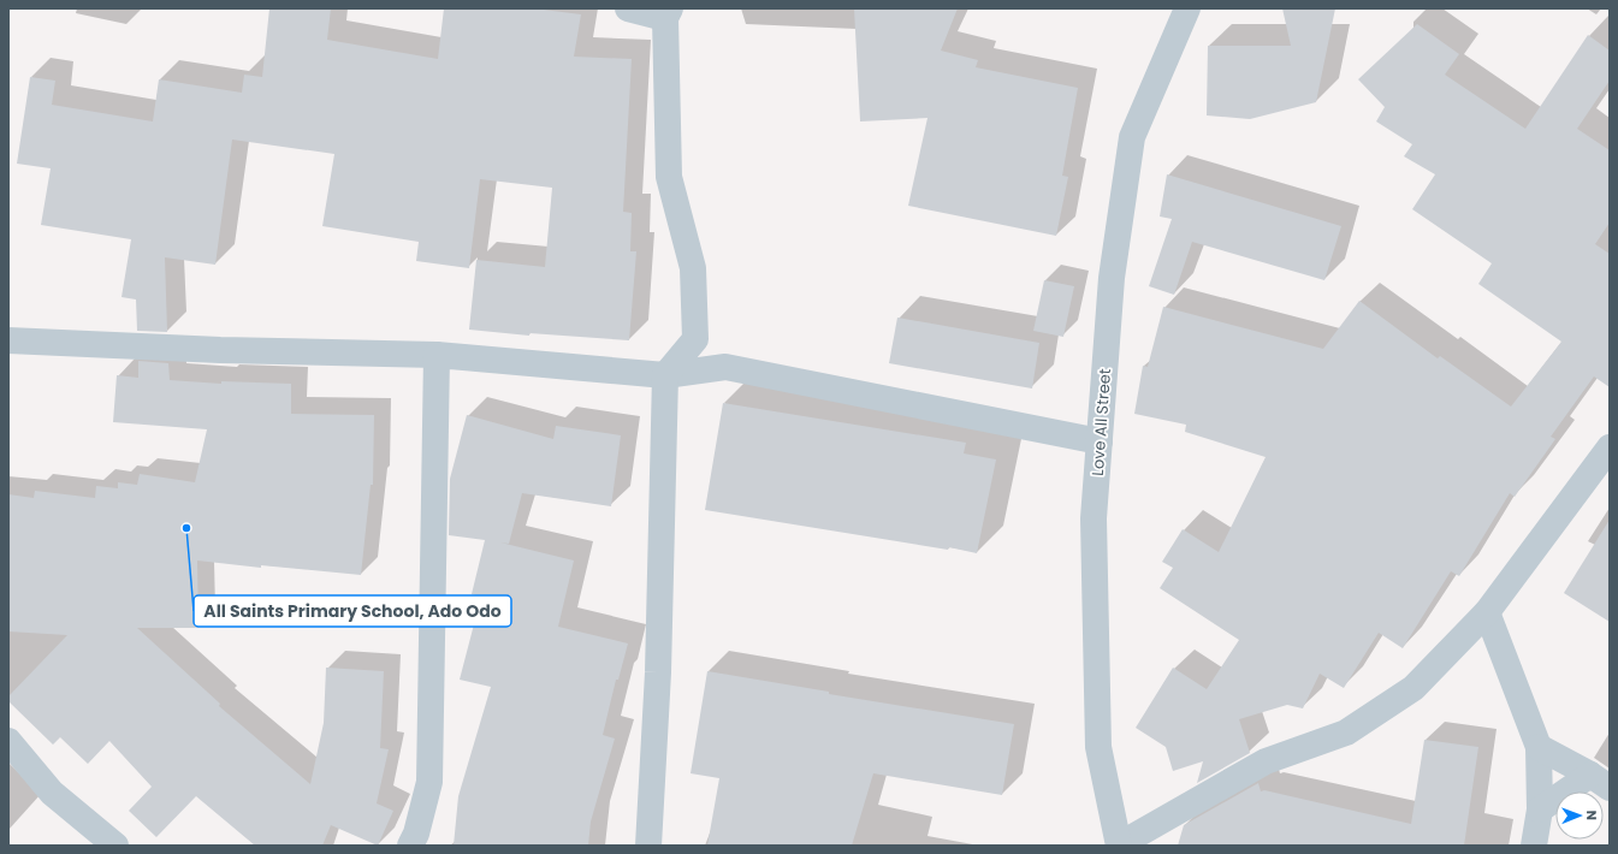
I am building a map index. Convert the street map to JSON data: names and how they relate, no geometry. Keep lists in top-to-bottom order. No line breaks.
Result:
{"streets":{"street":["Love All Street"]},"places":["All Saints Primary School, Ado Odo"],"north":"right"}
